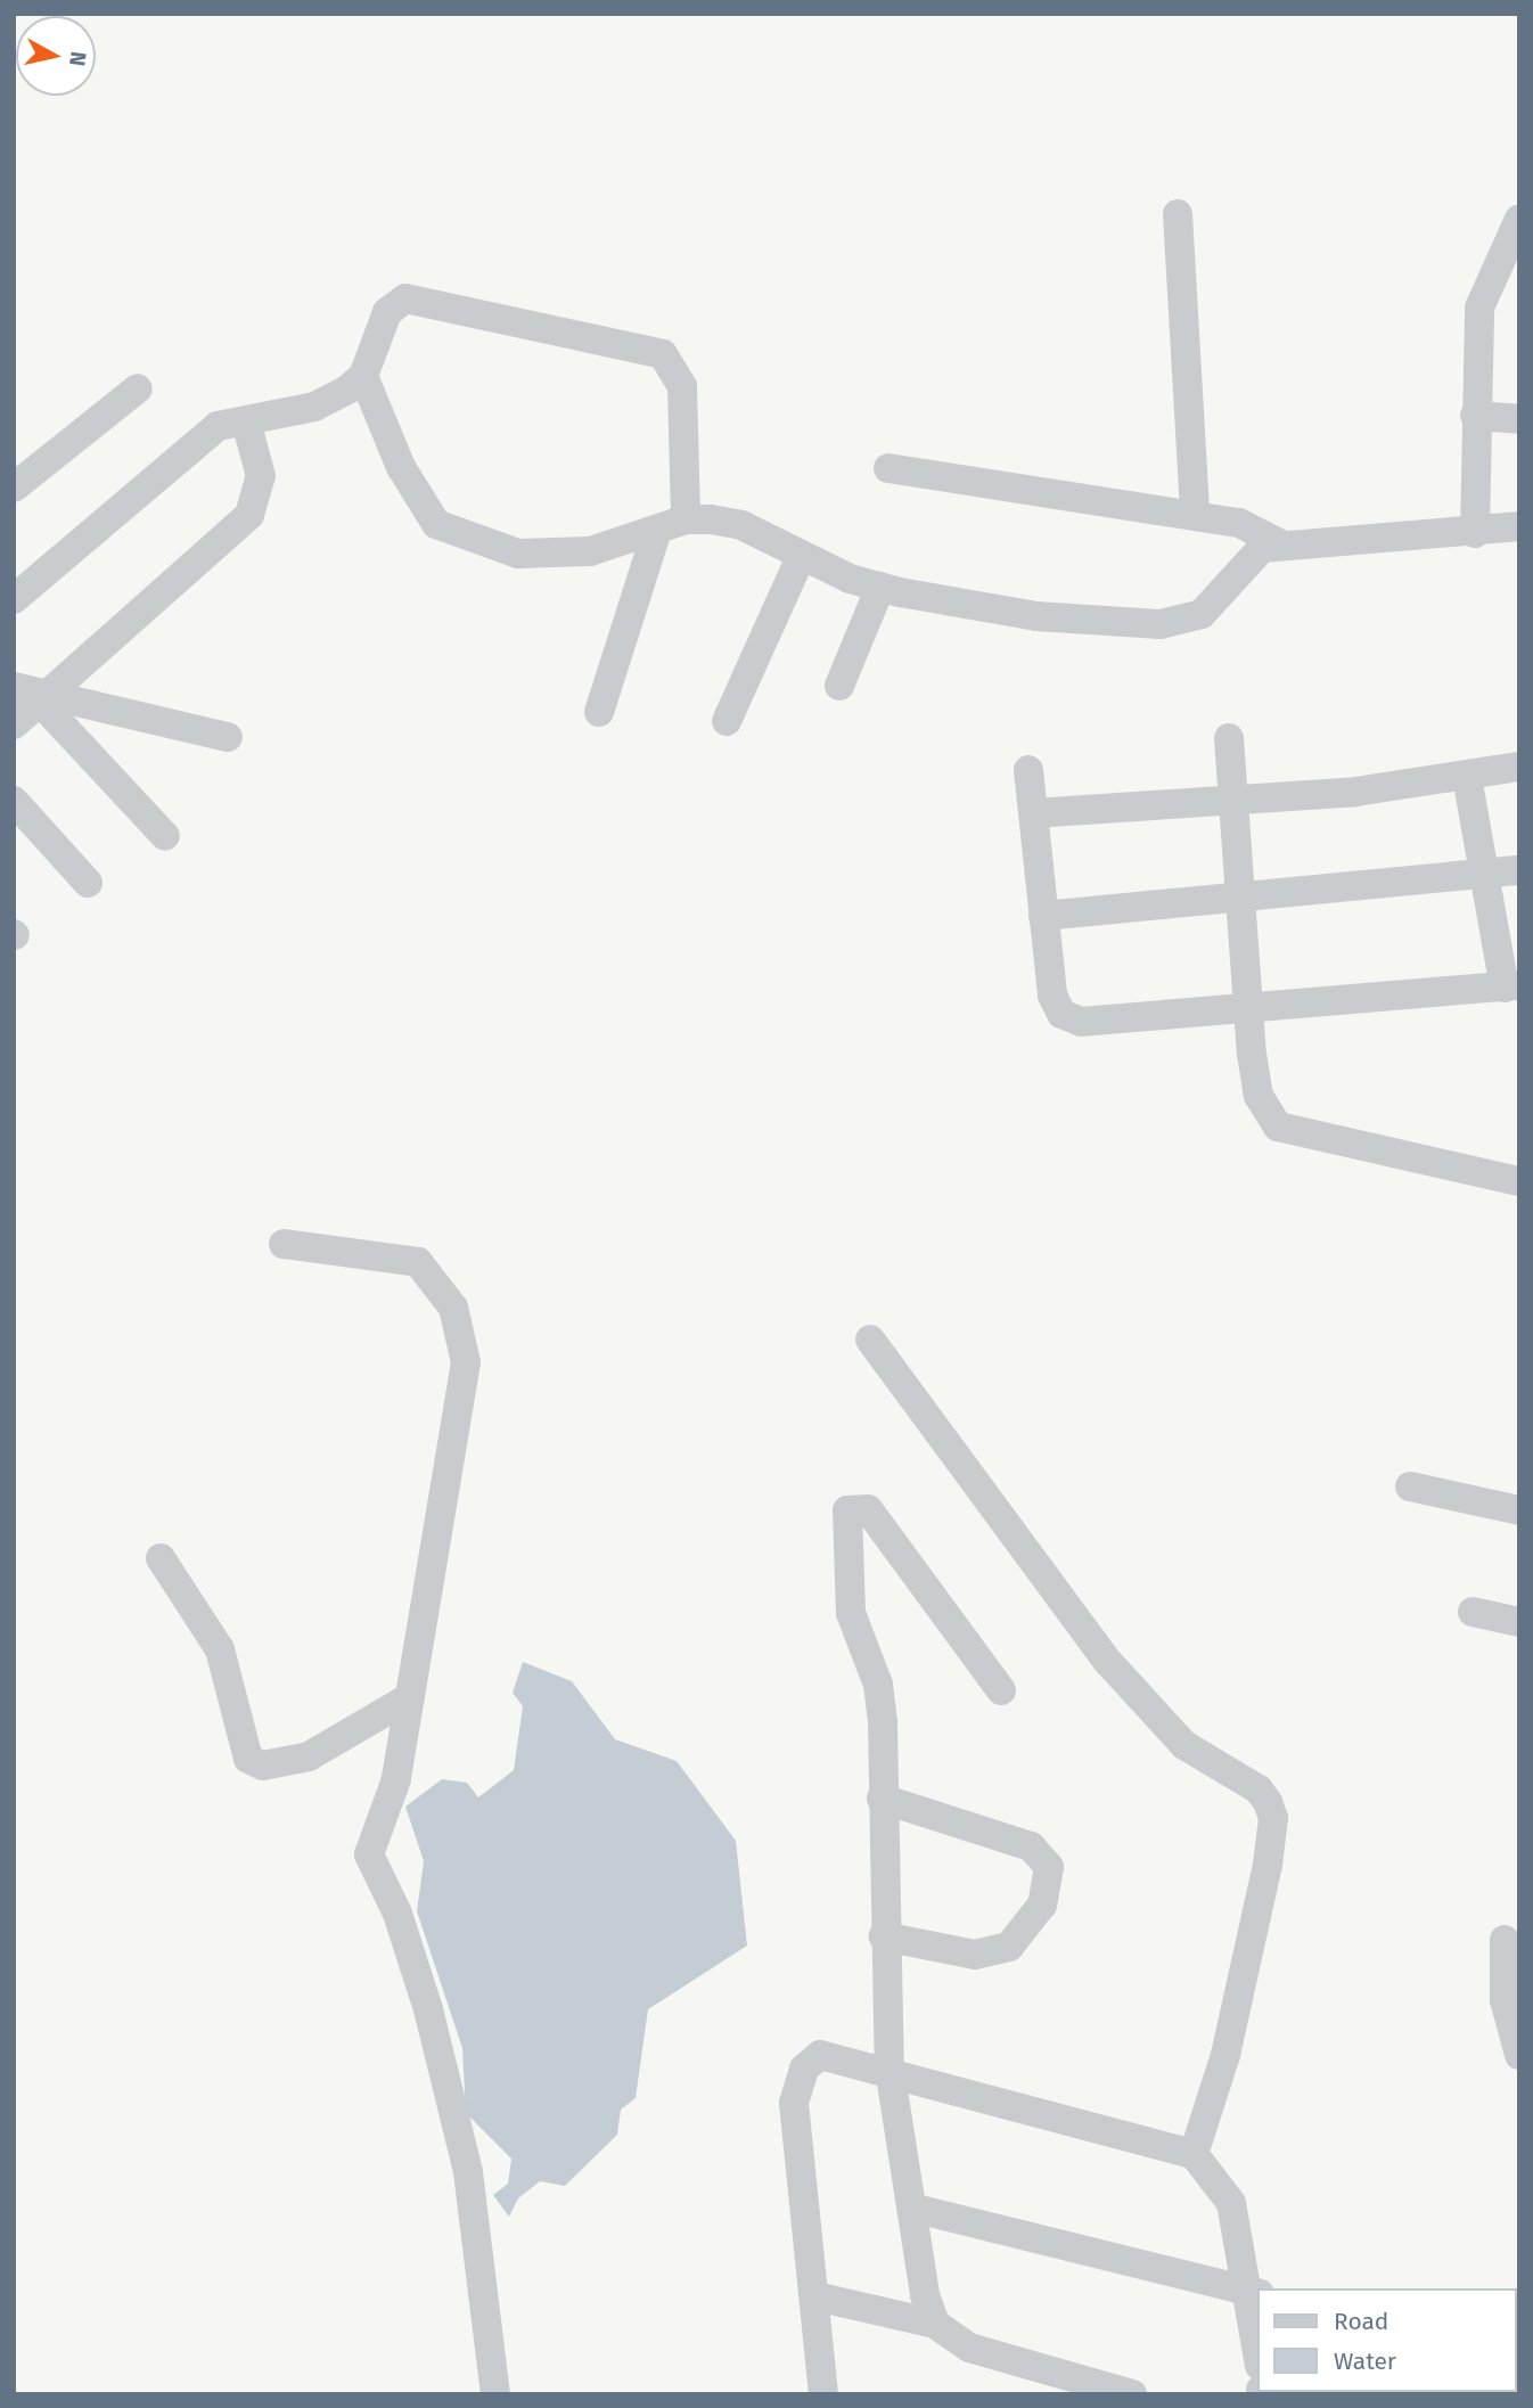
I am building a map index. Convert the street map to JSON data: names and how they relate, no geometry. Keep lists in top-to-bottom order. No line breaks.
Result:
{"legend":["Road","Water"],"north":"right"}
